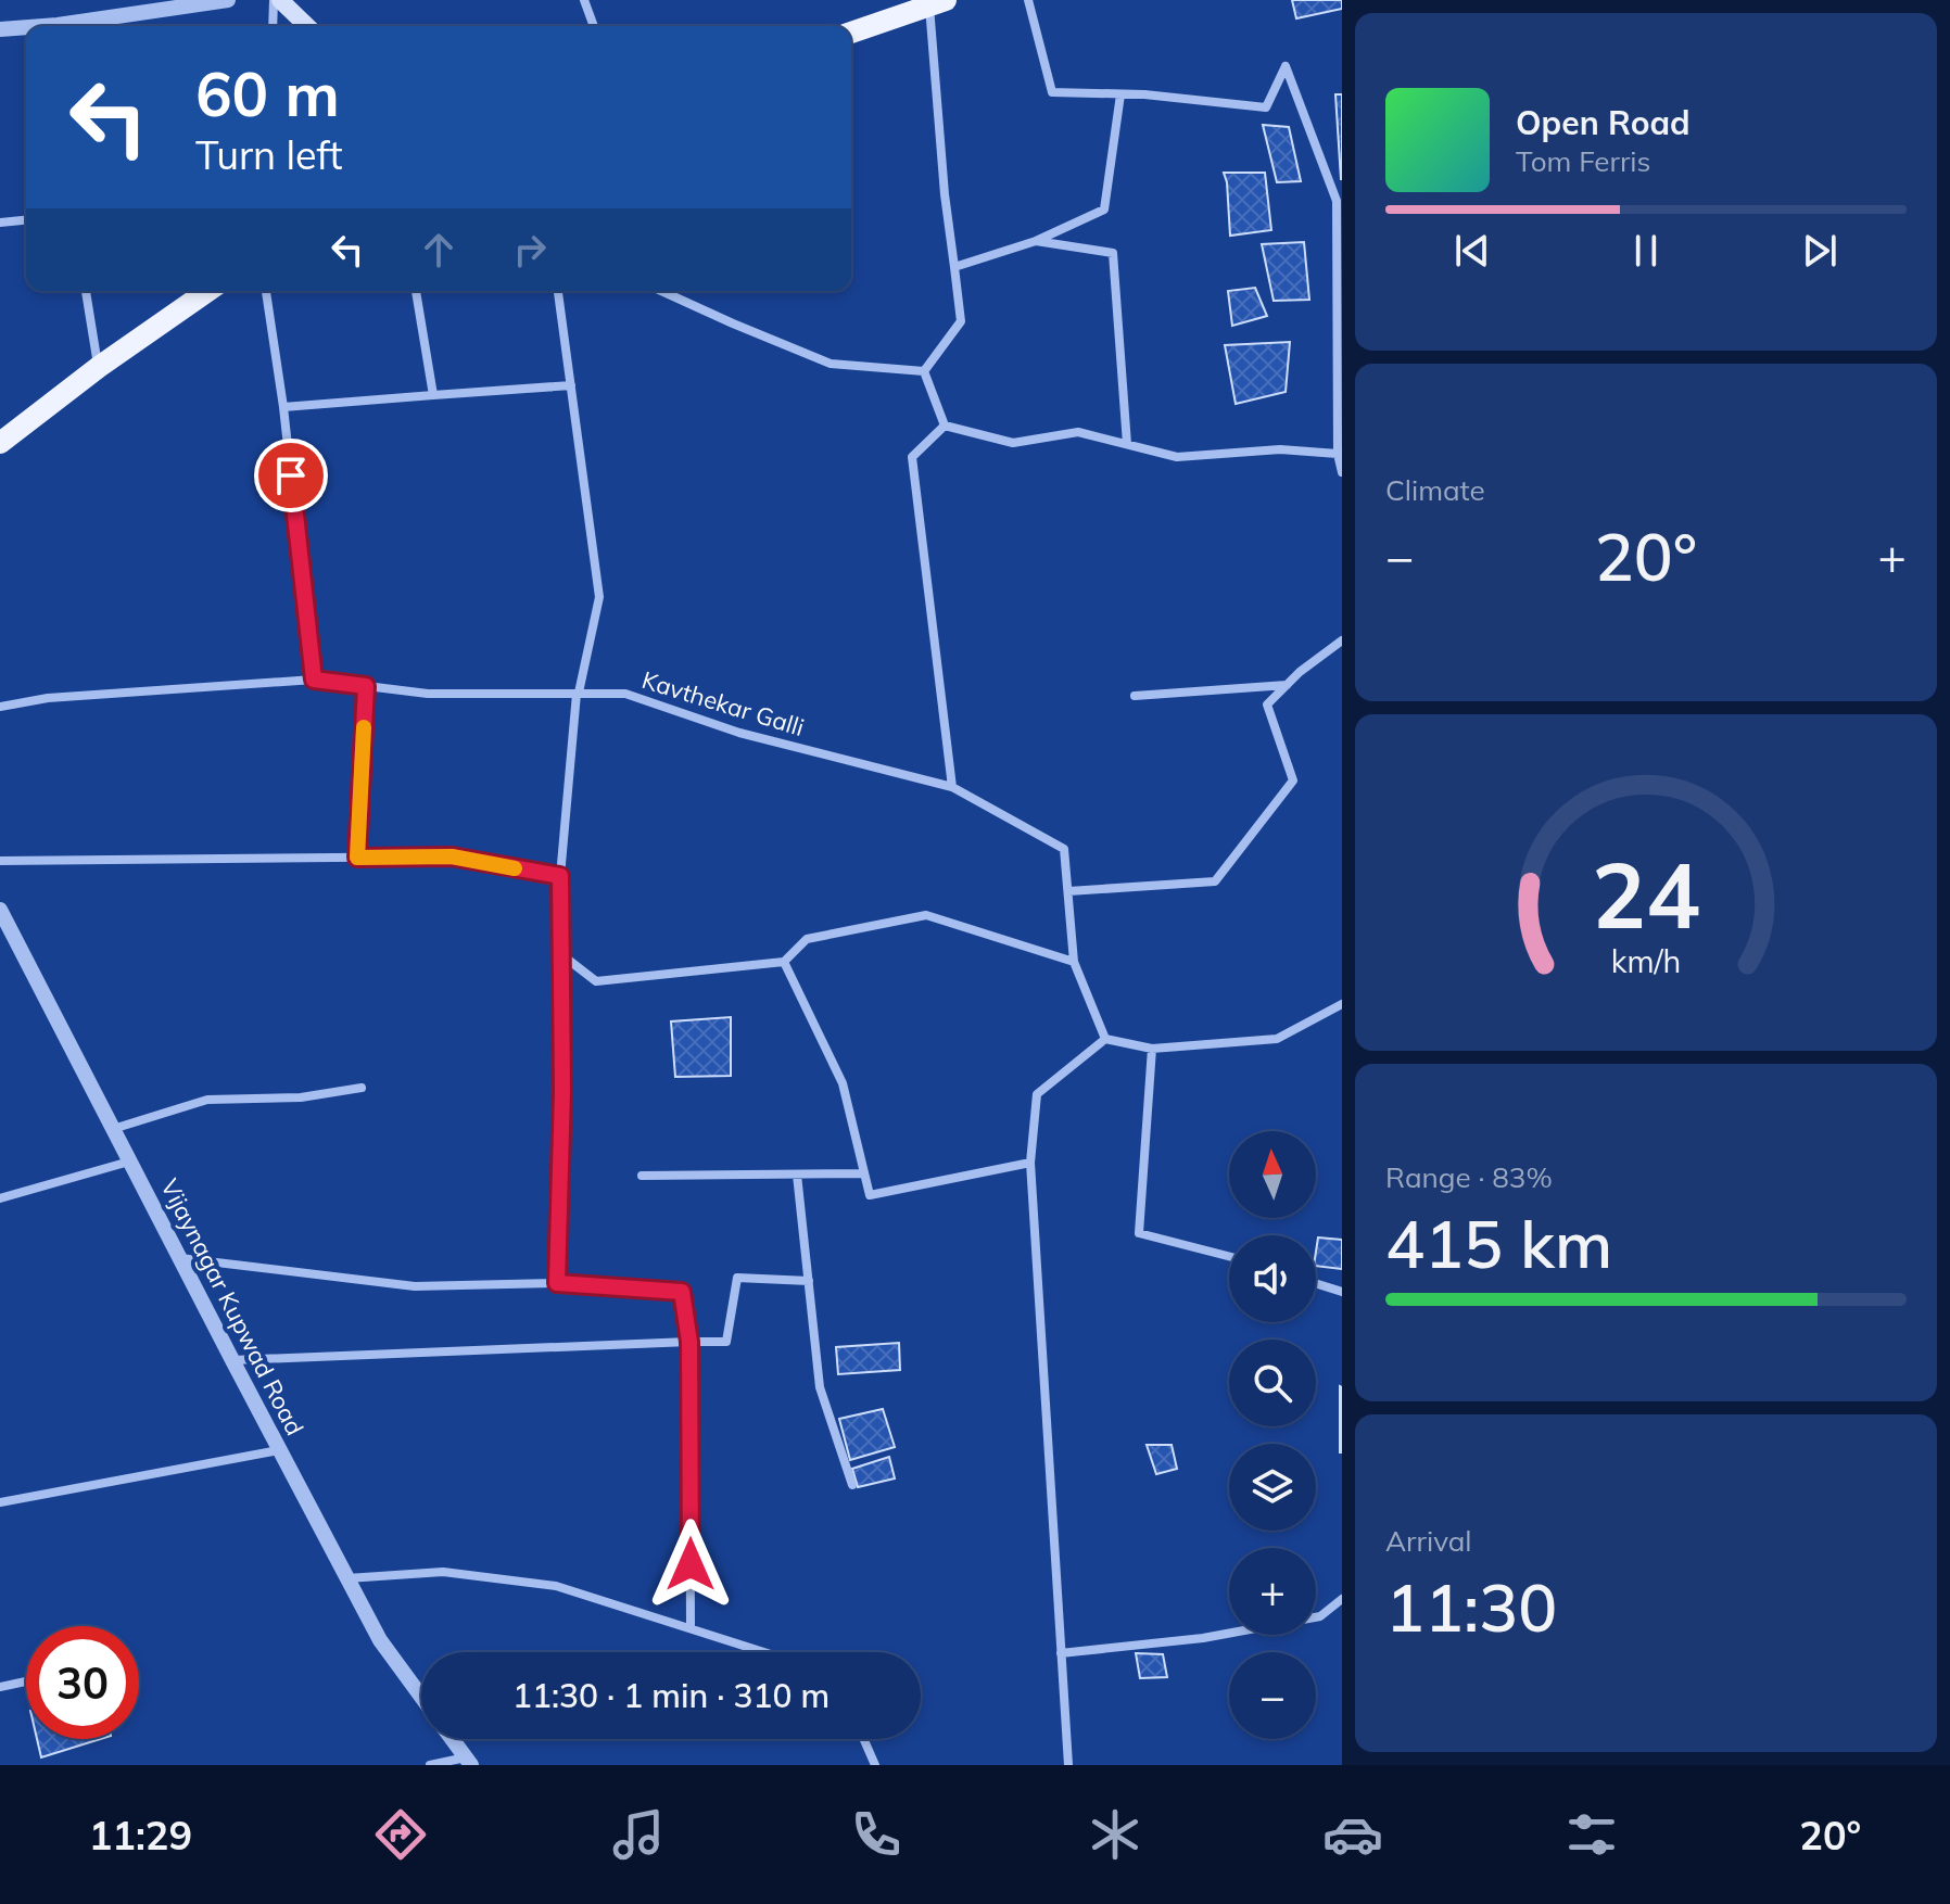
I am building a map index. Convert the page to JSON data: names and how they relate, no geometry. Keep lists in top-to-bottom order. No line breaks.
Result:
{"streets":{"street":["Kavthekar Galli","Vijaynagar Kupwad Road"]},"north":"top","page":{"turn":["60 m","Turn left"],"song":["Open Road","Tom Ferris"],"tile":["Climate",["Range · 83%","415 km"],["Arrival","11:30"]],"heat":["−","20°","+"],"map_buttons":["+","−"],"limit":"30","trip":"11:30 · 1 min · 310 m","tabs":["11:29","20°"],"gauge":["24","km/h"]}}
